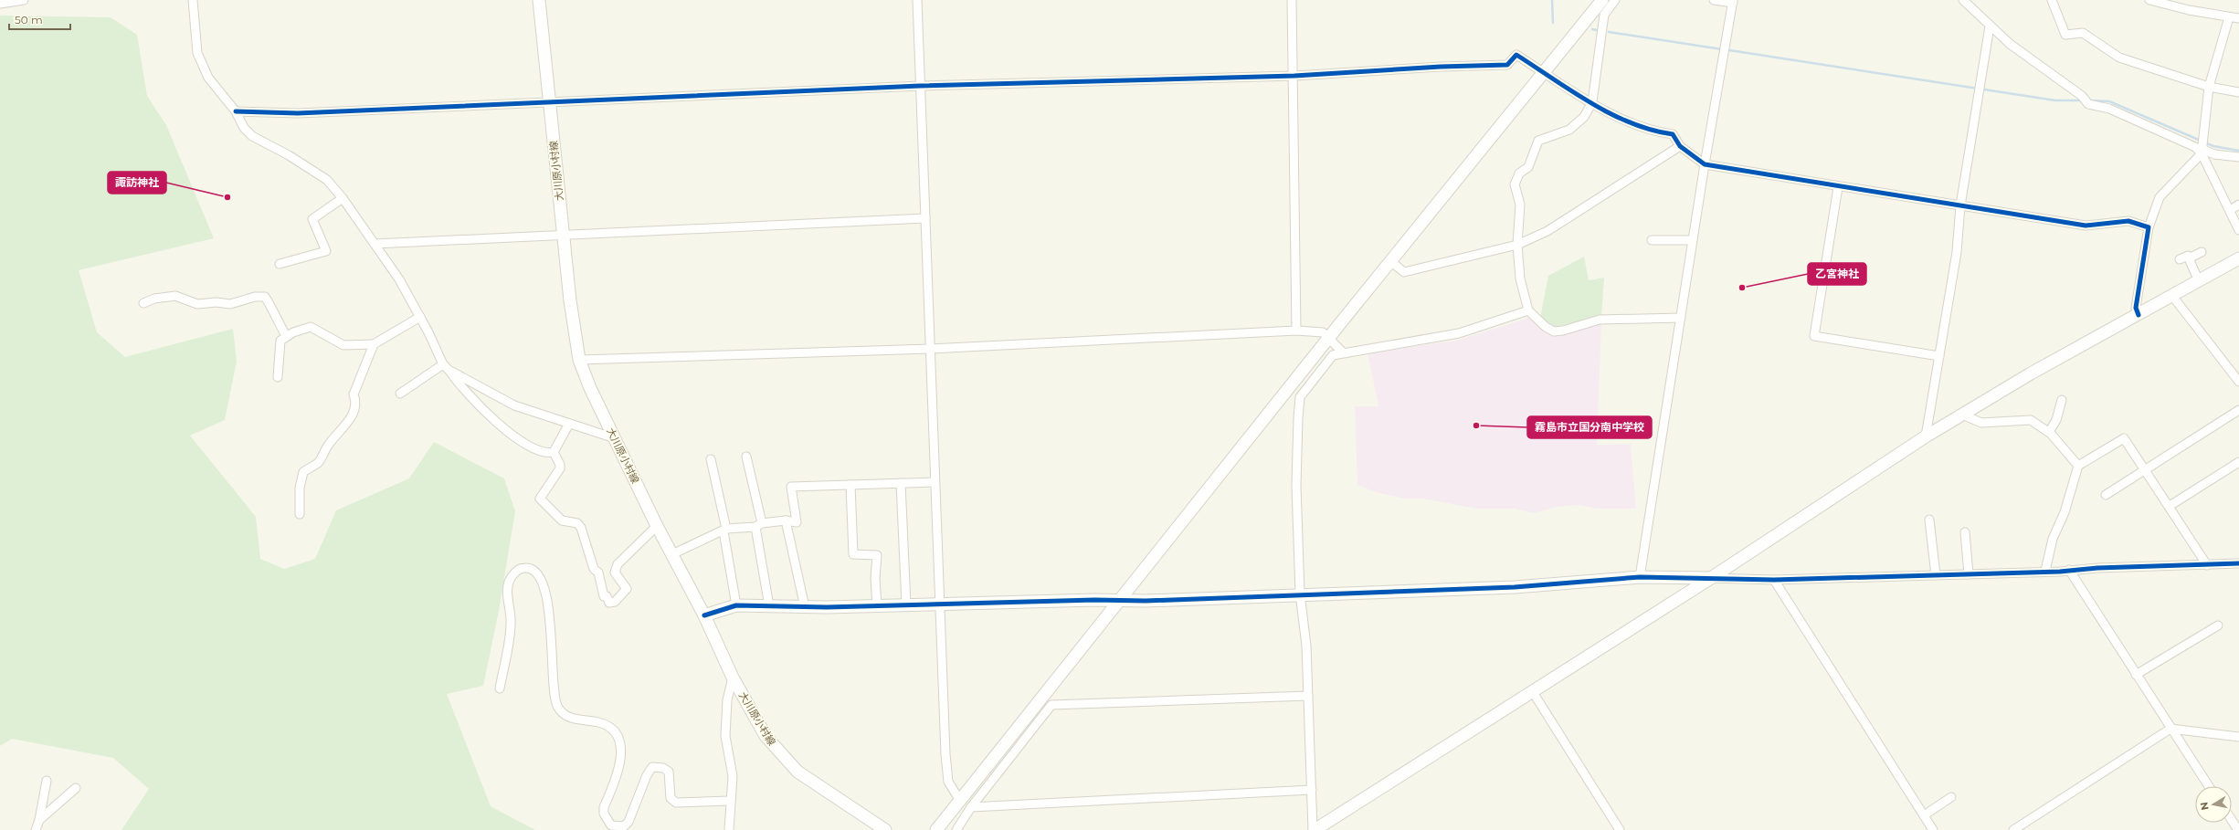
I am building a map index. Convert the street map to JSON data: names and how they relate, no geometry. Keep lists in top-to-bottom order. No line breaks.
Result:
{"streets":{"street":["大川原小村線"]},"places":["諏訪神社","乙宮神社","霧島市立国分南中学校"],"scale_bar":"50 m","north":"left"}
